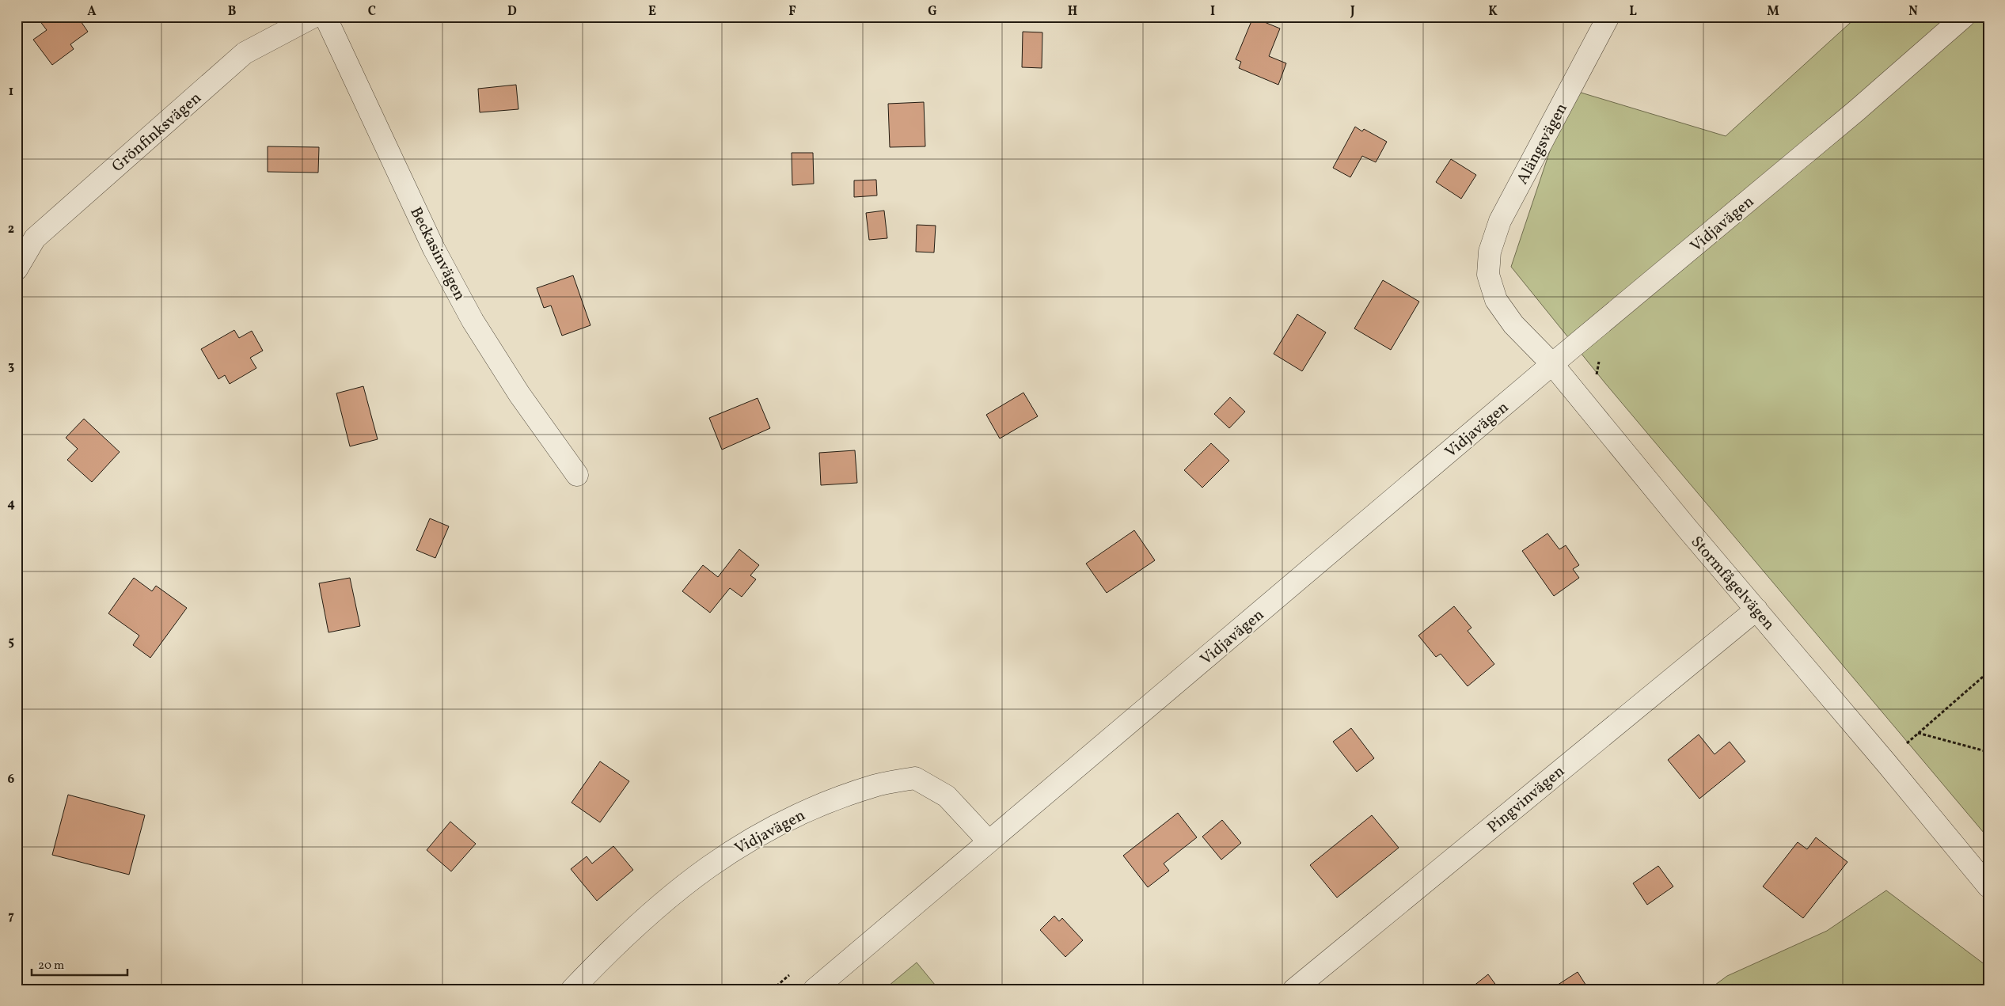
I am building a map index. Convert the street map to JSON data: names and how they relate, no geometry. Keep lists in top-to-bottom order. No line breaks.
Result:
{"streets":{"street":["Grönfinksvägen","Alängsvägen","Vidjavägen","Beckasinvägen","Stormfågelvägen","Pingvinvägen"]},"crossings":[["Alängsvägen","Stormfågelvägen"],["Vidjavägen","Stormfågelvägen"],["Stormfågelvägen","Pingvinvägen"]],"scale_bar":"20 m","grid":{"columns":["A","B","C","D","E","F","G","H","I","J","K","L","M","N"],"rows":["1","2","3","4","5","6","7"]}}
